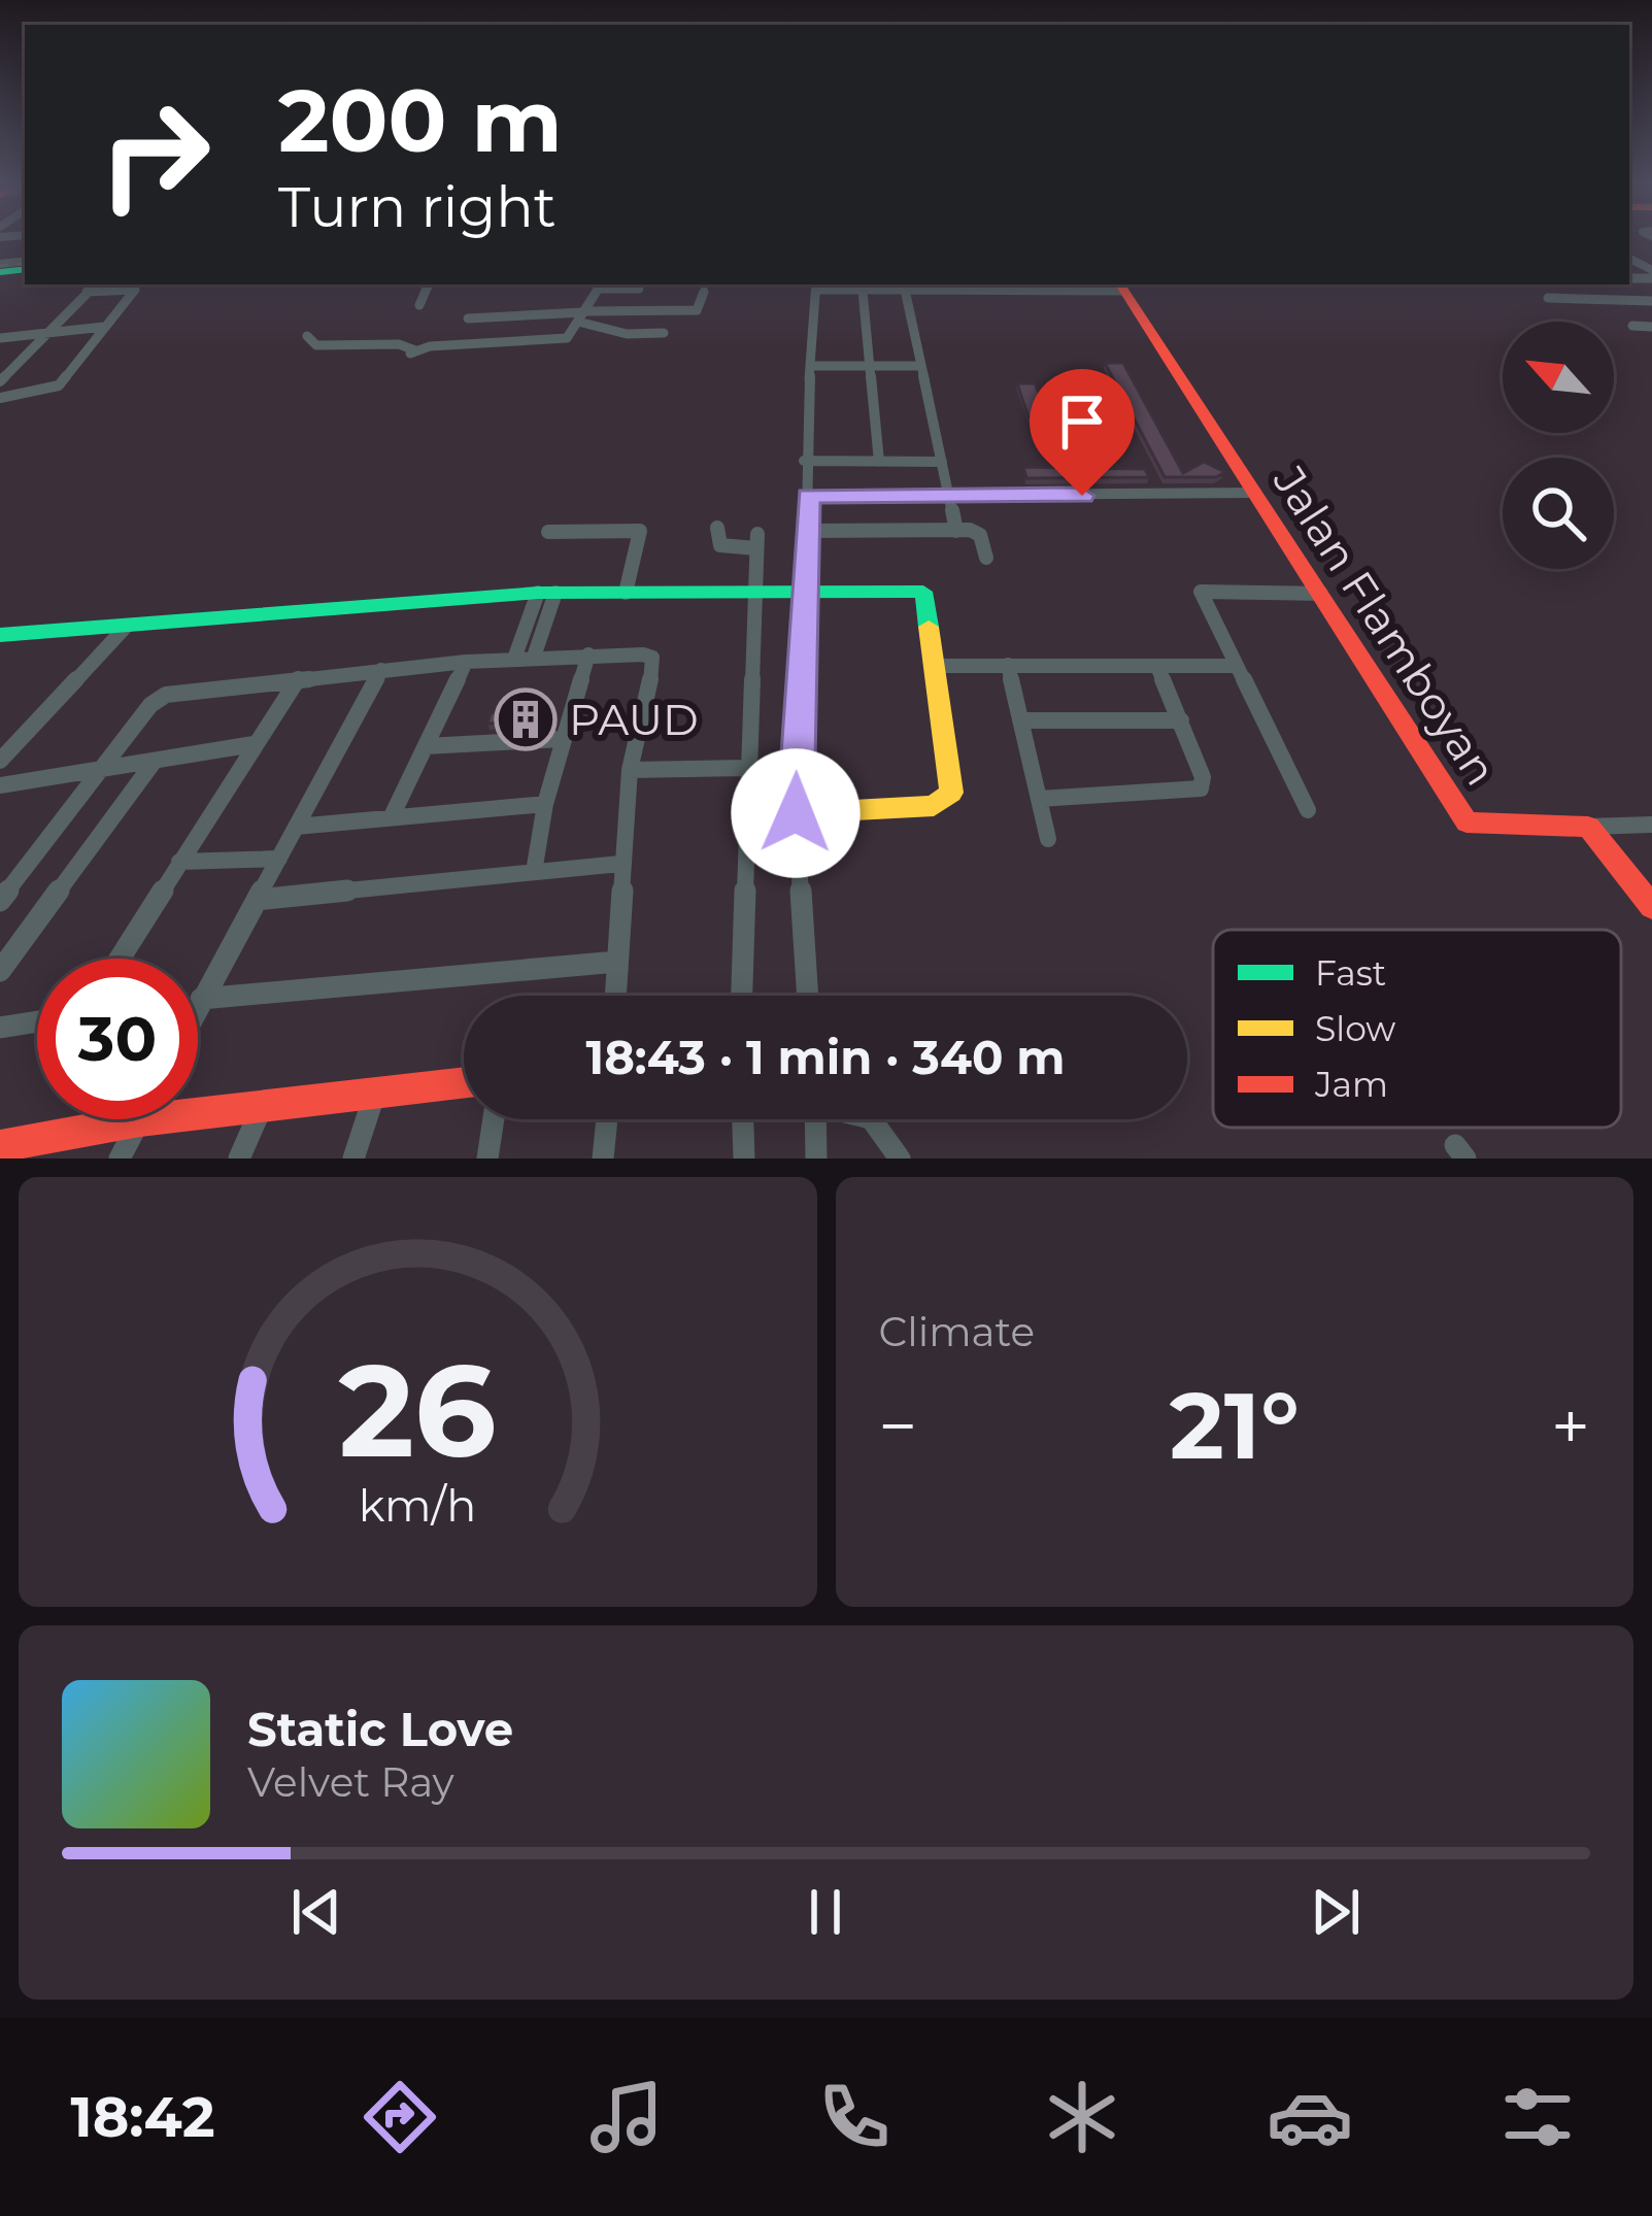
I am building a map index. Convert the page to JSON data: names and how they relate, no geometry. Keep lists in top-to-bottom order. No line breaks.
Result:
{"streets":{"main road":["Jalan Flamboyan"]},"places":{"building":["PAUD"]},"legend":["Fast","Slow","Jam"],"north":"top left","page":{"turn":["200 m","Turn right"],"limit":"30","trip":"18:43 · 1 min · 340 m","tile":"Climate","heat":["−","21°","+"],"song":["Static Love","Velvet Ray"],"tabs":"18:42","gauge":["26","km/h"]}}
